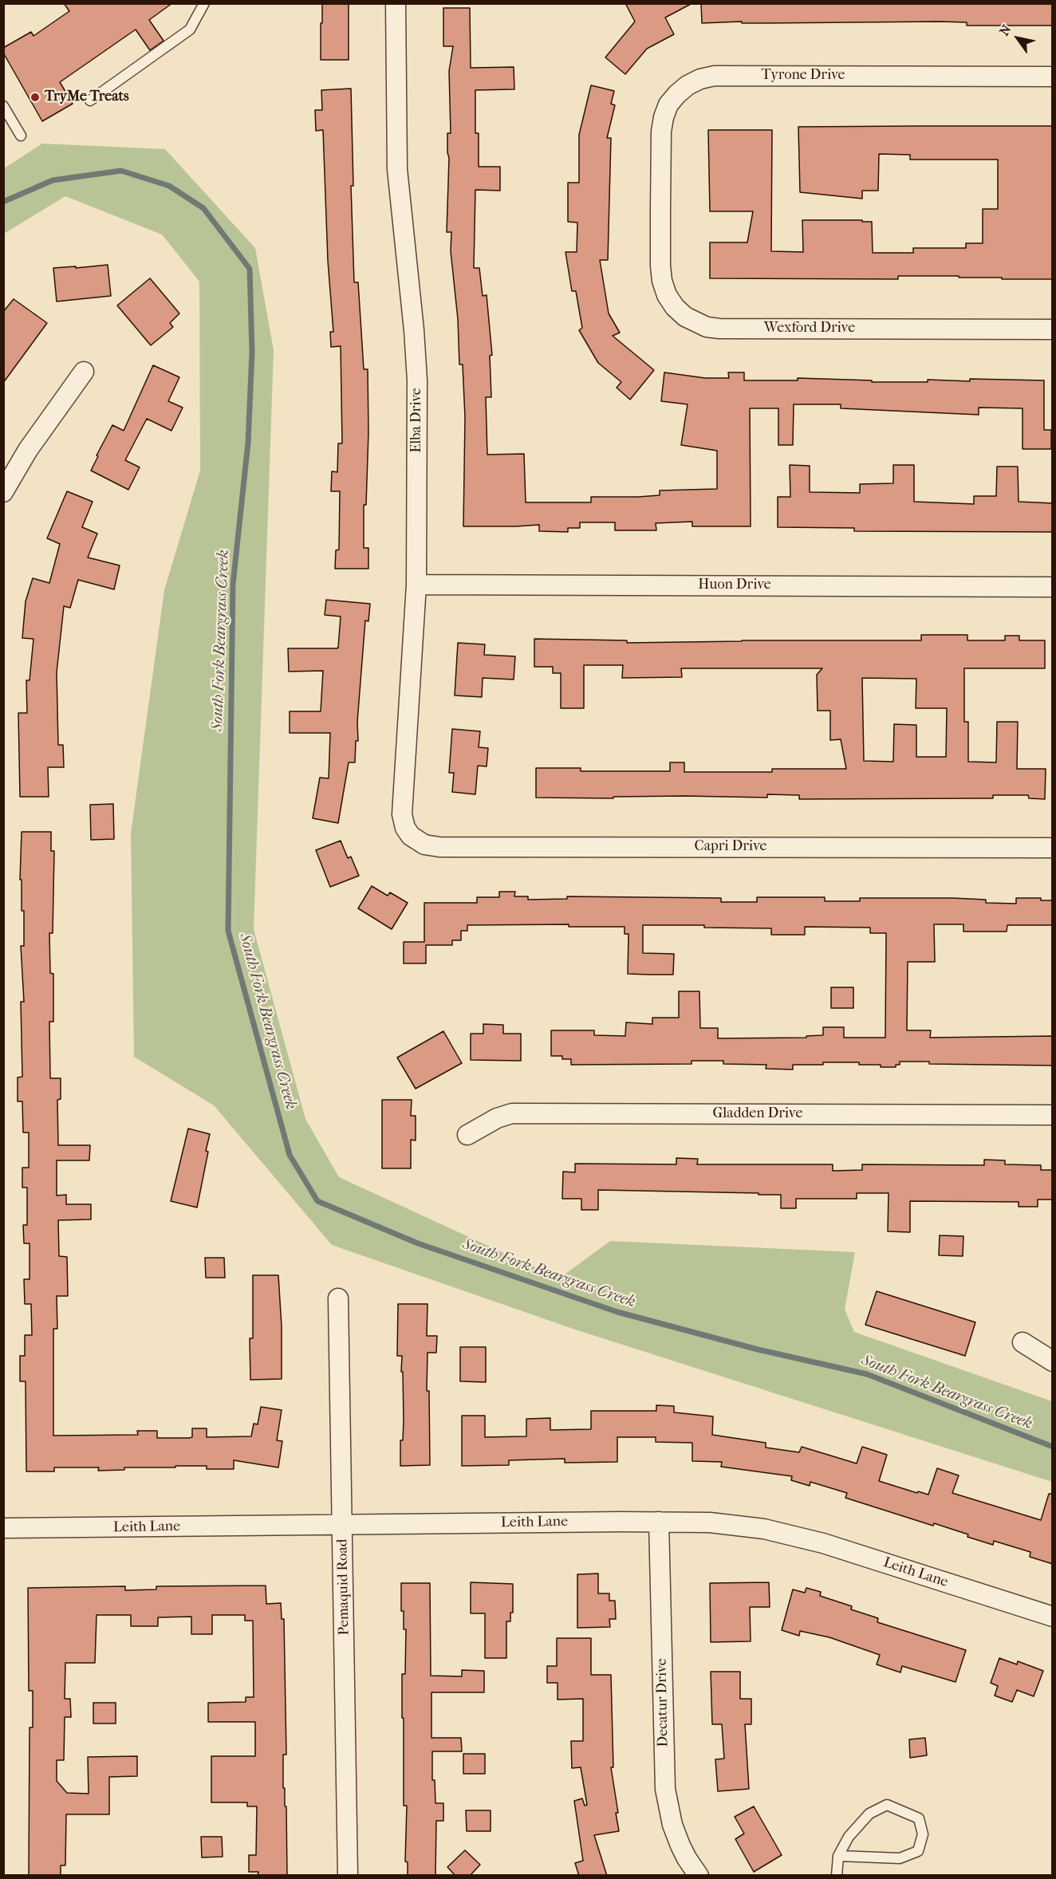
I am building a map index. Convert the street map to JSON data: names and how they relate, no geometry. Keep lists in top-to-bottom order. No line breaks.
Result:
{"streets":{"street":["Tyrone Drive","Wexford Drive","Elba Drive","Huon Drive","Capri Drive","Gladden Drive","Leith Lane","Pemaquid Road","Decatur Drive"]},"crossings":[["Tyrone Drive","Wexford Drive"],["Elba Drive","Huon Drive"],["Elba Drive","Capri Drive"],["Leith Lane","Pemaquid Road"],["Leith Lane","Decatur Drive"]],"water":["South Fork Beargrass Creek"],"places":["TryMe Treats"],"north":"top left"}
